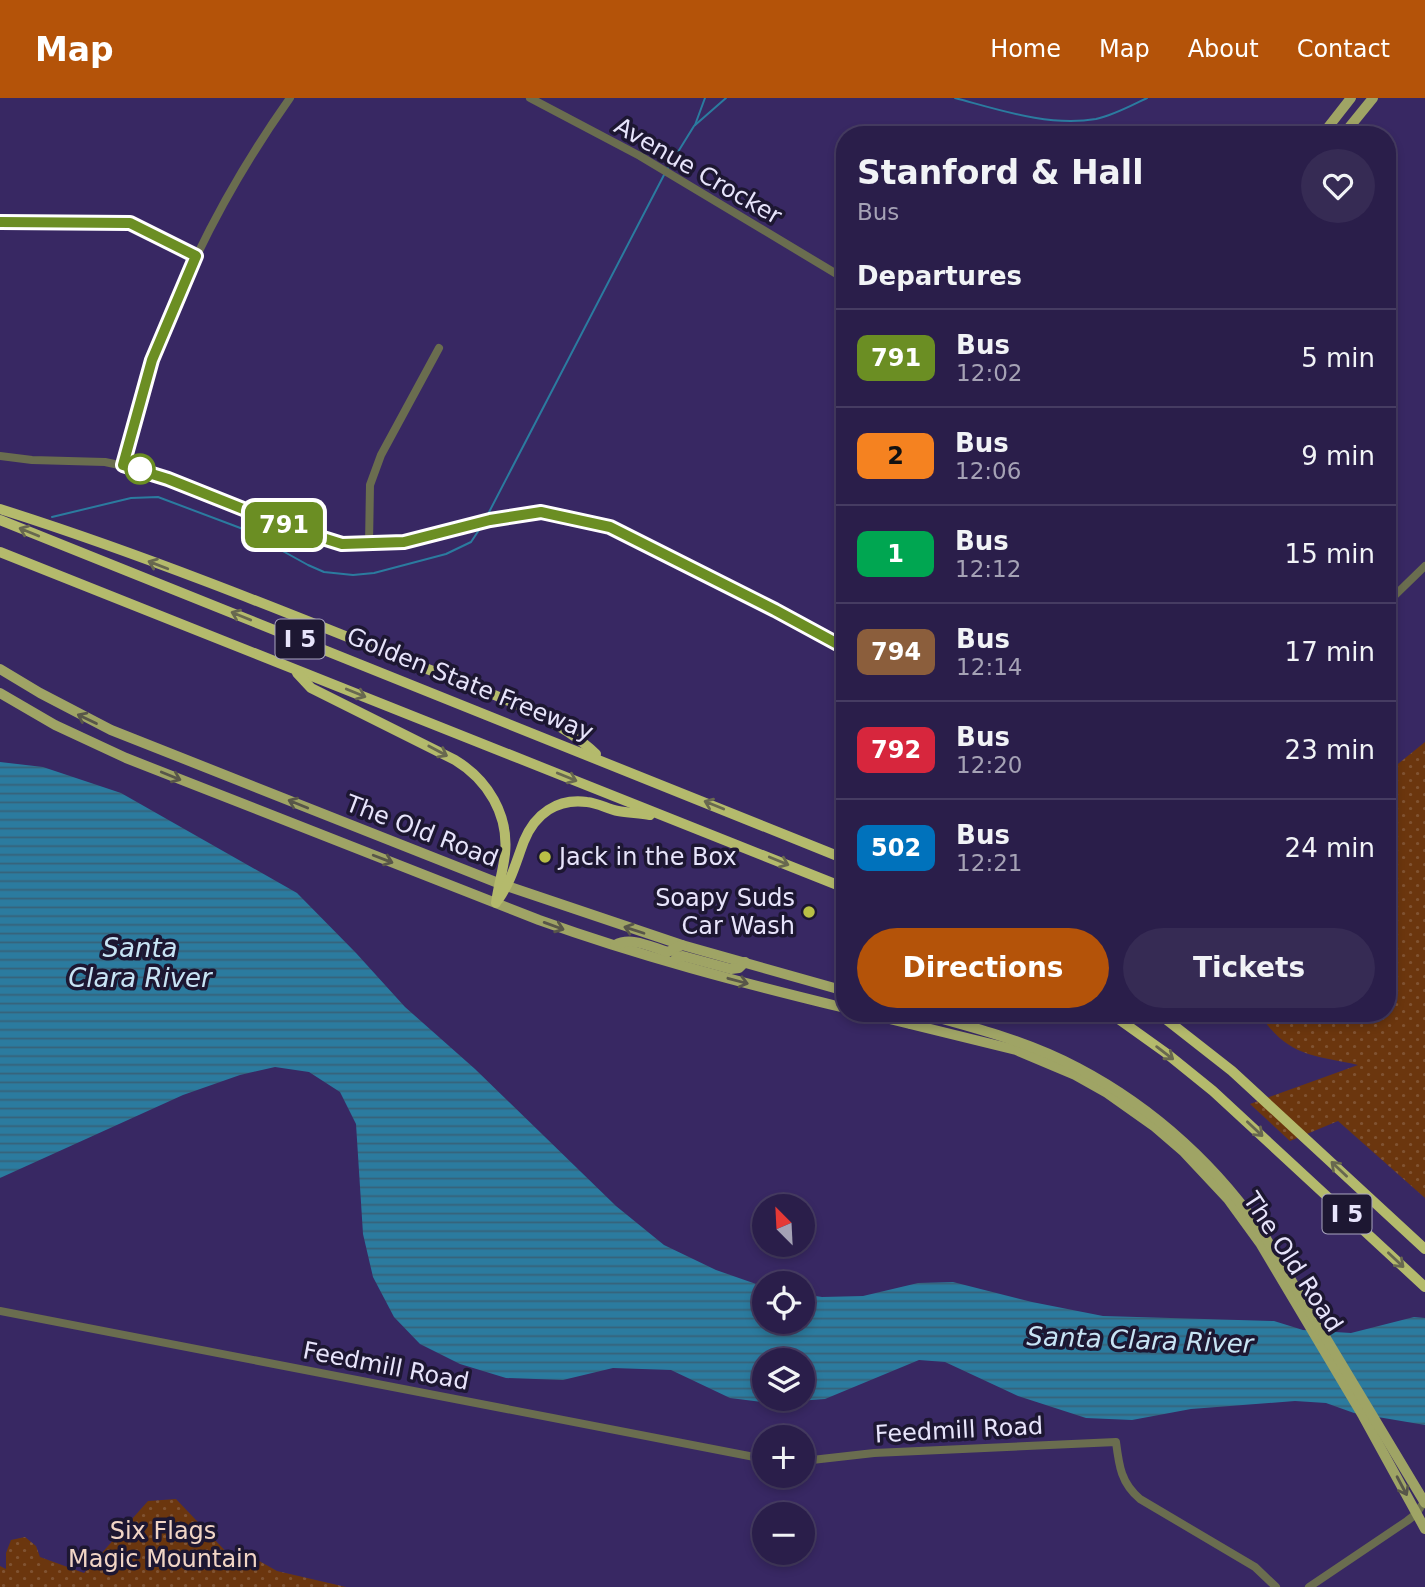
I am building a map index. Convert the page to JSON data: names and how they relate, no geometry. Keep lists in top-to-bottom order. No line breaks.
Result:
{"streets":{"highway":["I 5","Golden State Freeway"],"main road":["The Old Road"],"street":["Avenue Crocker","Feedmill Road"]},"water":["Santa Clara River"],"parks":["Six Flags Magic Mountain"],"places":["Jack in the Box","Soapy Suds Car Wash"],"lines":["bus line 791"],"north":"top left","page":{"header":"Map","nav":["Home","Map","About","Contact"],"on_map":"791","heading":[["Stanford & Hall","Bus"],"Departures"],"list":[{"mark":"791","name":"Bus","note":"12:02","value":"5 min"},{"mark":"2","name":"Bus","note":"12:06","value":"9 min"},{"mark":"1","name":"Bus","note":"12:12","value":"15 min"},{"mark":"794","name":"Bus","note":"12:14","value":"17 min"},{"mark":"792","name":"Bus","note":"12:20","value":"23 min"},{"mark":"502","name":"Bus","note":"12:21","value":"24 min"}],"buttons":["Directions","Tickets"],"map_buttons":["+","−"]}}
